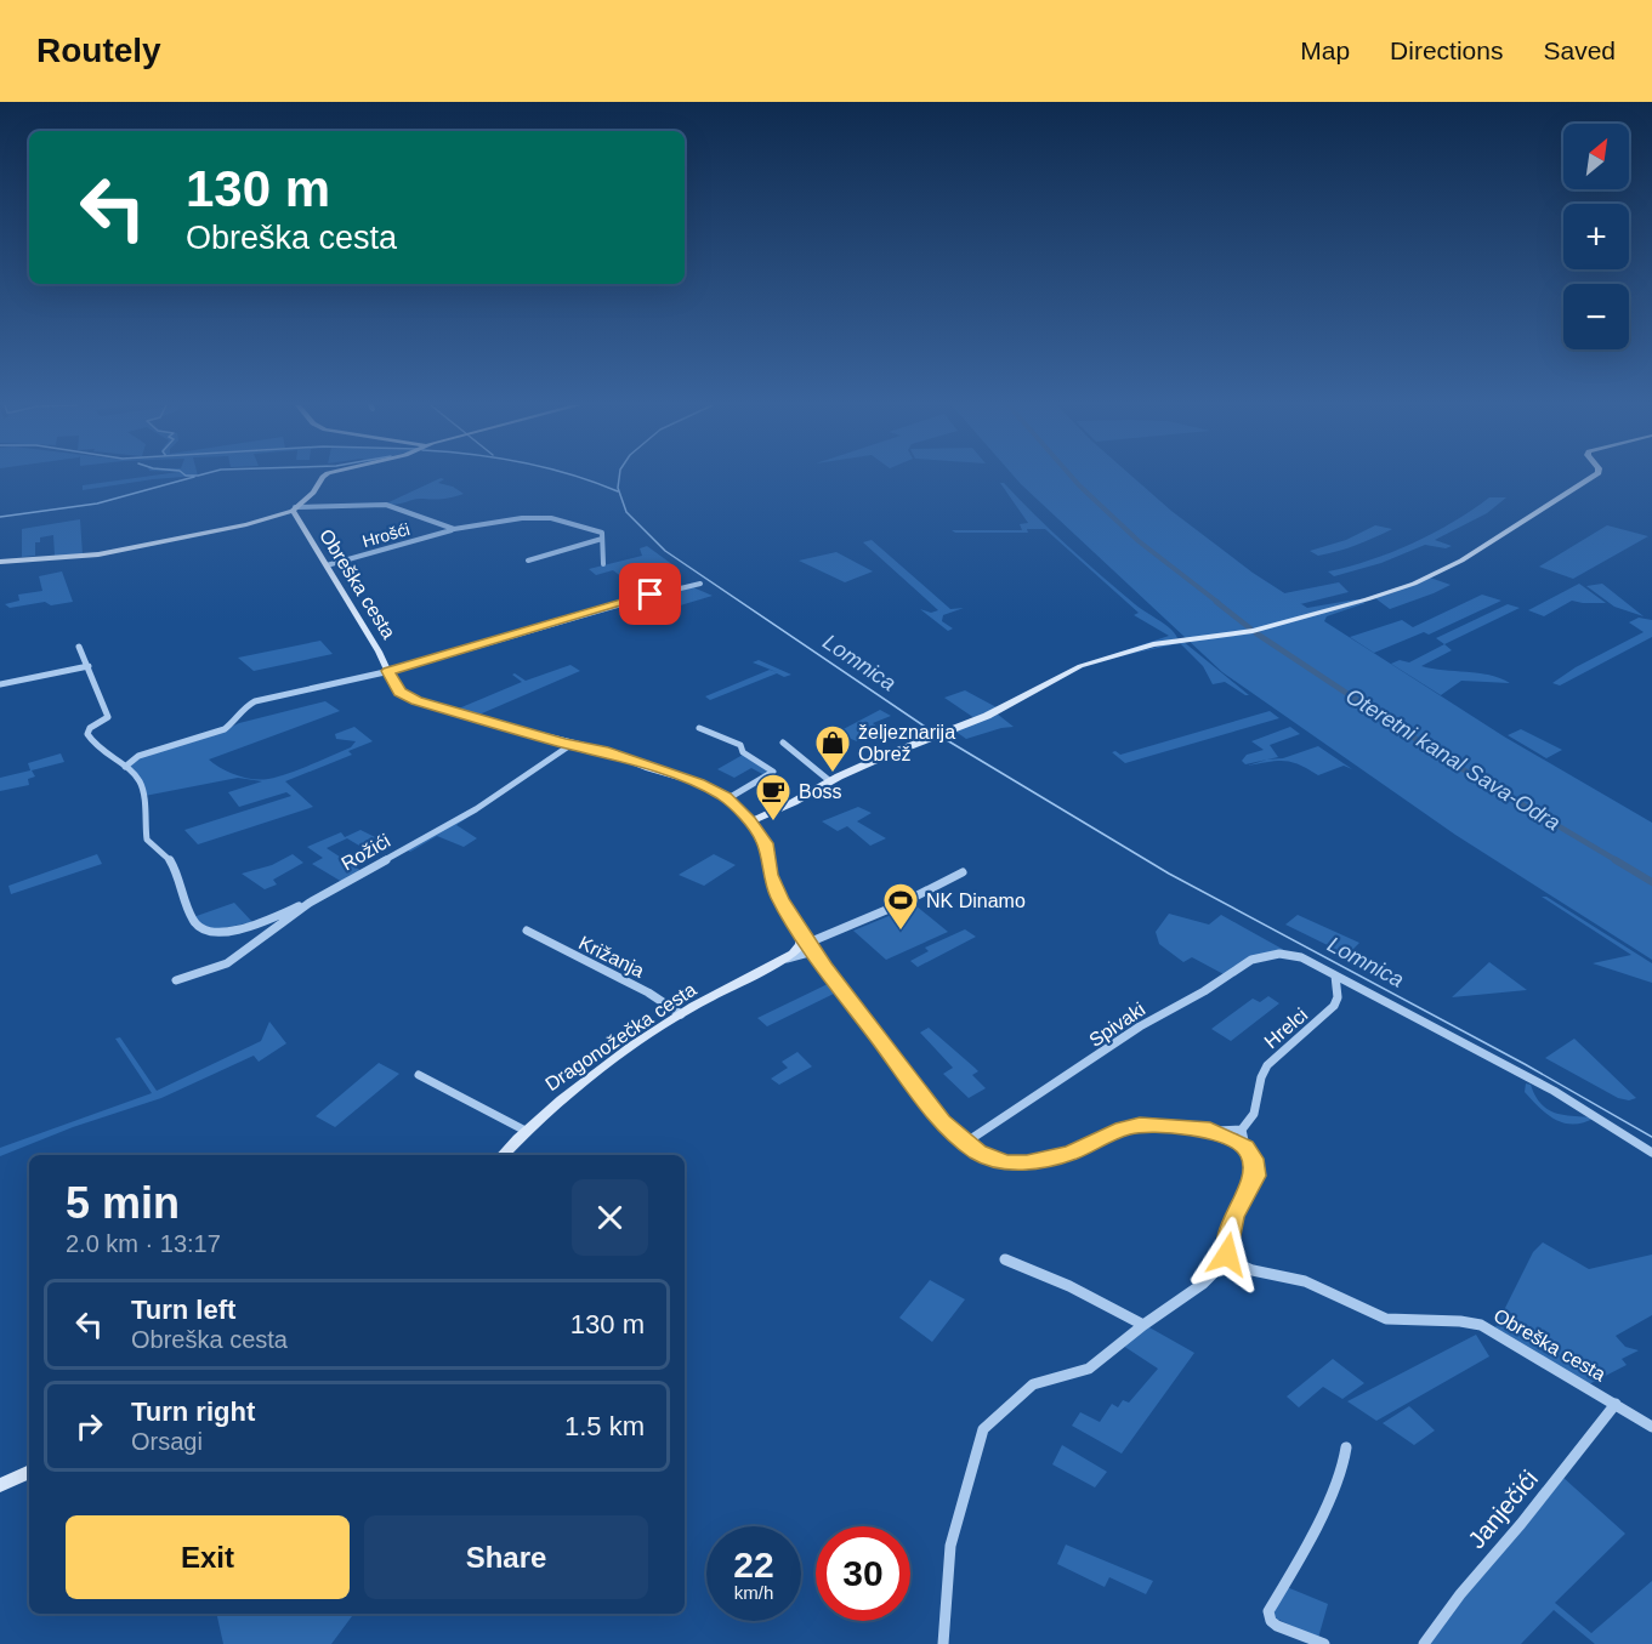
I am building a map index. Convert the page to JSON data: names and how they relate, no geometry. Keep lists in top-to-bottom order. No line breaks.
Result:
{"streets":{"street":["Hrošći","Obreška cesta","Rožići","Križanja","Spivaki","Hrelci","Dragonožečka cesta","Janječići"]},"crossings":[["Hrošći","Obreška cesta"],["Obreška cesta","Rožići"],["Obreška cesta","Spivaki"],["Obreška cesta","Dragonožečka cesta"],["Obreška cesta","Janječići"],["Križanja","Dragonožečka cesta"],["Spivaki","Hrelci"]],"water":["Lomnica","Oteretni kanal Sava-Odra"],"places":{"shop":["željeznarija Obrež"],"cafe":["Boss"],"sports":["NK Dinamo"]},"north":"top right","page":{"header":"Routely","nav":["Map","Directions","Saved"],"map_buttons":["+","−"],"turn":["130 m","Obreška cesta"],"heading":["5 min","2.0 km · 13:17"],"list":[{"name":"Turn left","note":"Obreška cesta","value":"130 m"},{"name":"Turn right","note":"Orsagi","value":"1.5 km"}],"buttons":["Exit","Share"],"speed":"22 km/h","limit":"30"}}
